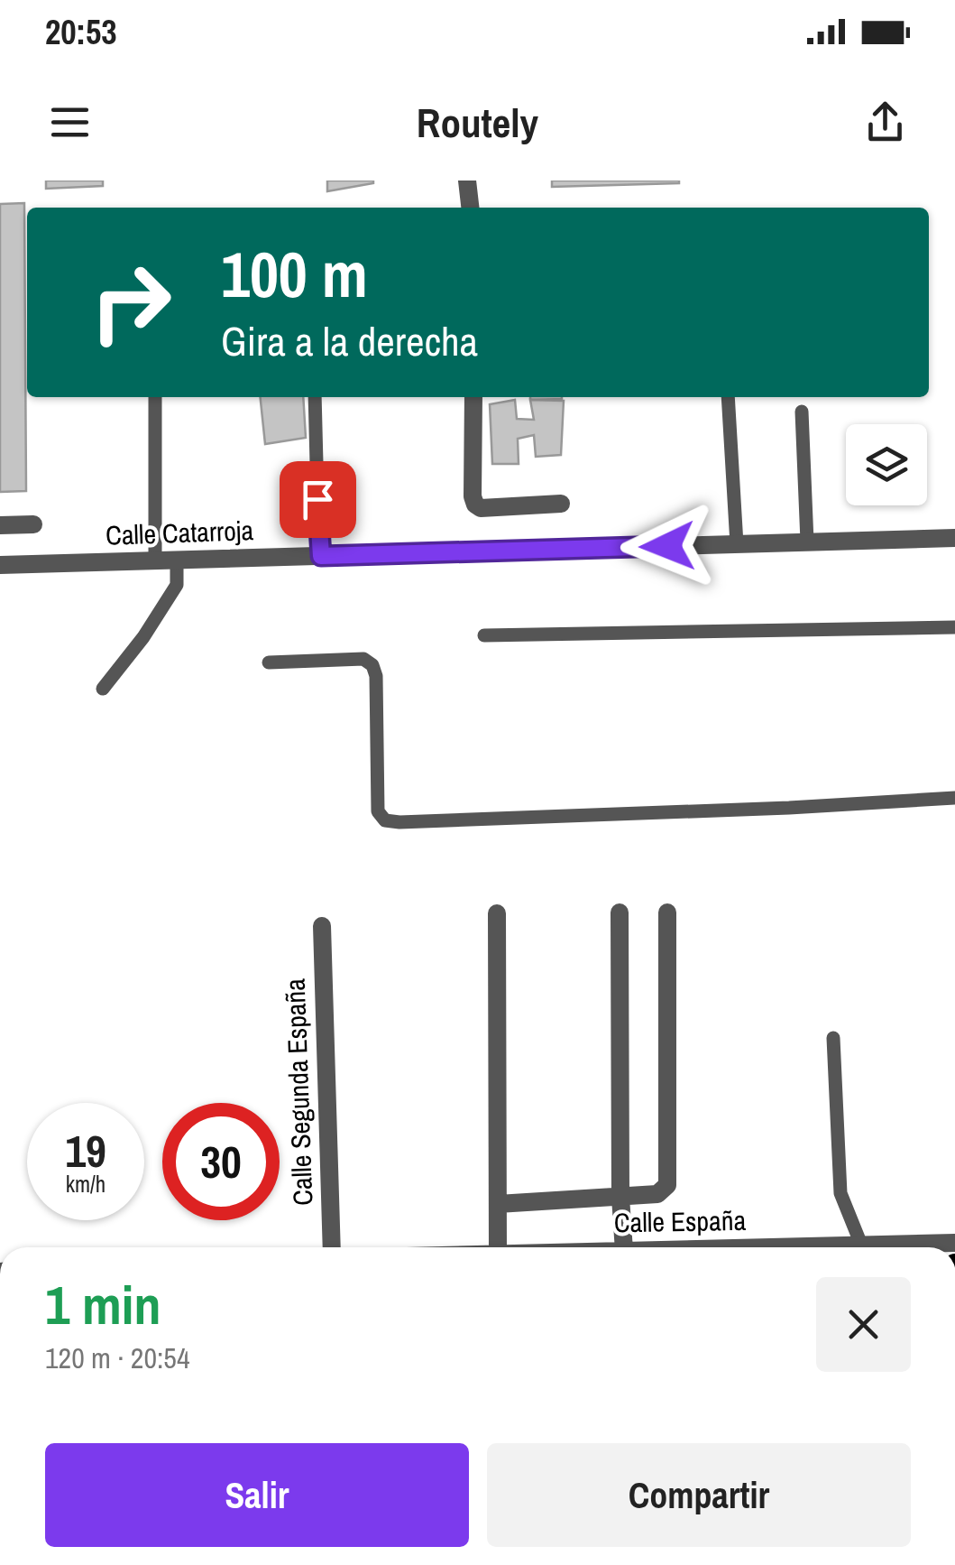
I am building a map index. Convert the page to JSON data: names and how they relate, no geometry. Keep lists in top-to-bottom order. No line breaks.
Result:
{"streets":{"street":["Calle Catarroja","Calle Segunda España","Calle España"]},"page":{"status":"20:53","header":"Routely","turn":["100 m","Gira a la derecha"],"speed":"19 km/h","limit":"30","heading":["1 min","120 m · 20:54"],"buttons":["Salir","Compartir"]}}
